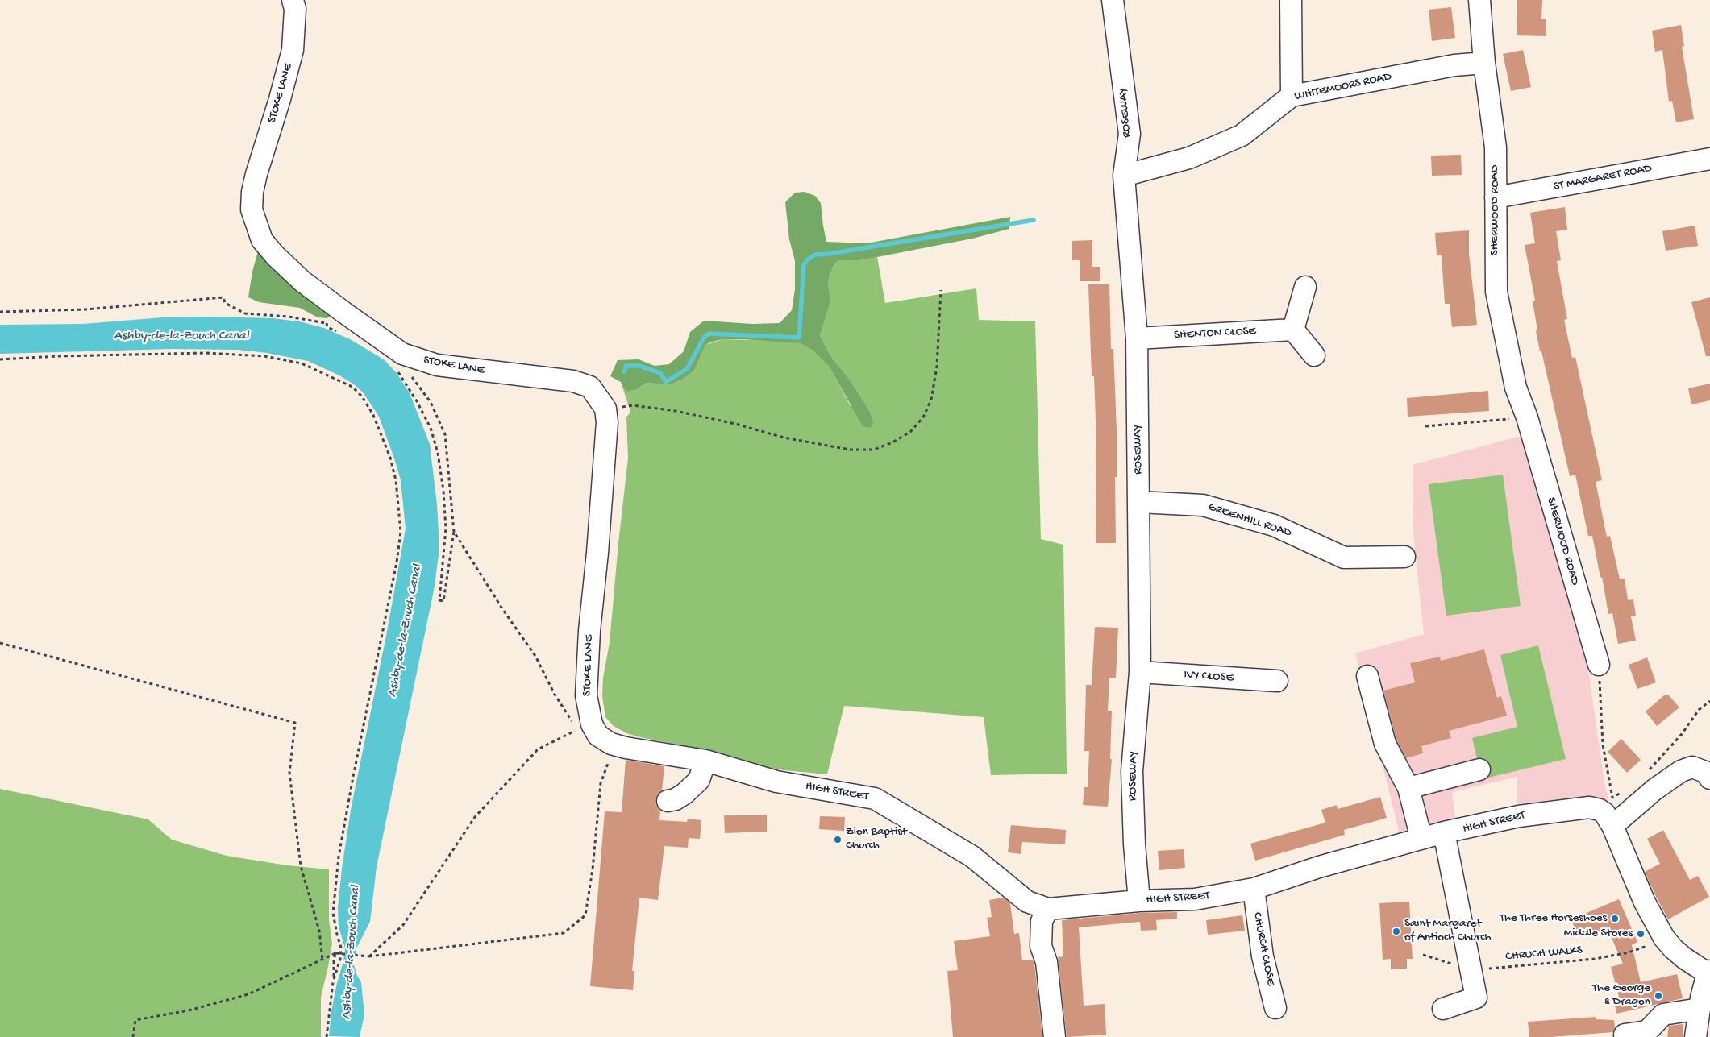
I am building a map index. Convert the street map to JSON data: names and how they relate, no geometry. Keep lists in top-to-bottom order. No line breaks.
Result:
{"streets":{"street":["WHITEMOORS ROAD","STOKE LANE","ROSEWAY","ST MARGARET ROAD","SHERWOOD ROAD","SHENTON CLOSE","GREENHILL ROAD","IVY CLOSE","HIGH STREET","CHURCH CLOSE"],"path":["CHRUCH WALKS"]},"crossings":[["WHITEMOORS ROAD","ROSEWAY"],["WHITEMOORS ROAD","SHERWOOD ROAD"],["STOKE LANE","HIGH STREET"],["ROSEWAY","SHENTON CLOSE"],["ROSEWAY","GREENHILL ROAD"],["ROSEWAY","IVY CLOSE"],["ROSEWAY","HIGH STREET"],["ST MARGARET ROAD","SHERWOOD ROAD"],["HIGH STREET","CHURCH CLOSE"],["HIGH STREET","CHRUCH WALKS"]],"water":["Ashby-de-la-Zouch Canal"],"places":["Zion Baptist Church","The Three Horseshoes","Saint Margaret of Antioch Church","Middle Stores","The George & Dragon"]}
